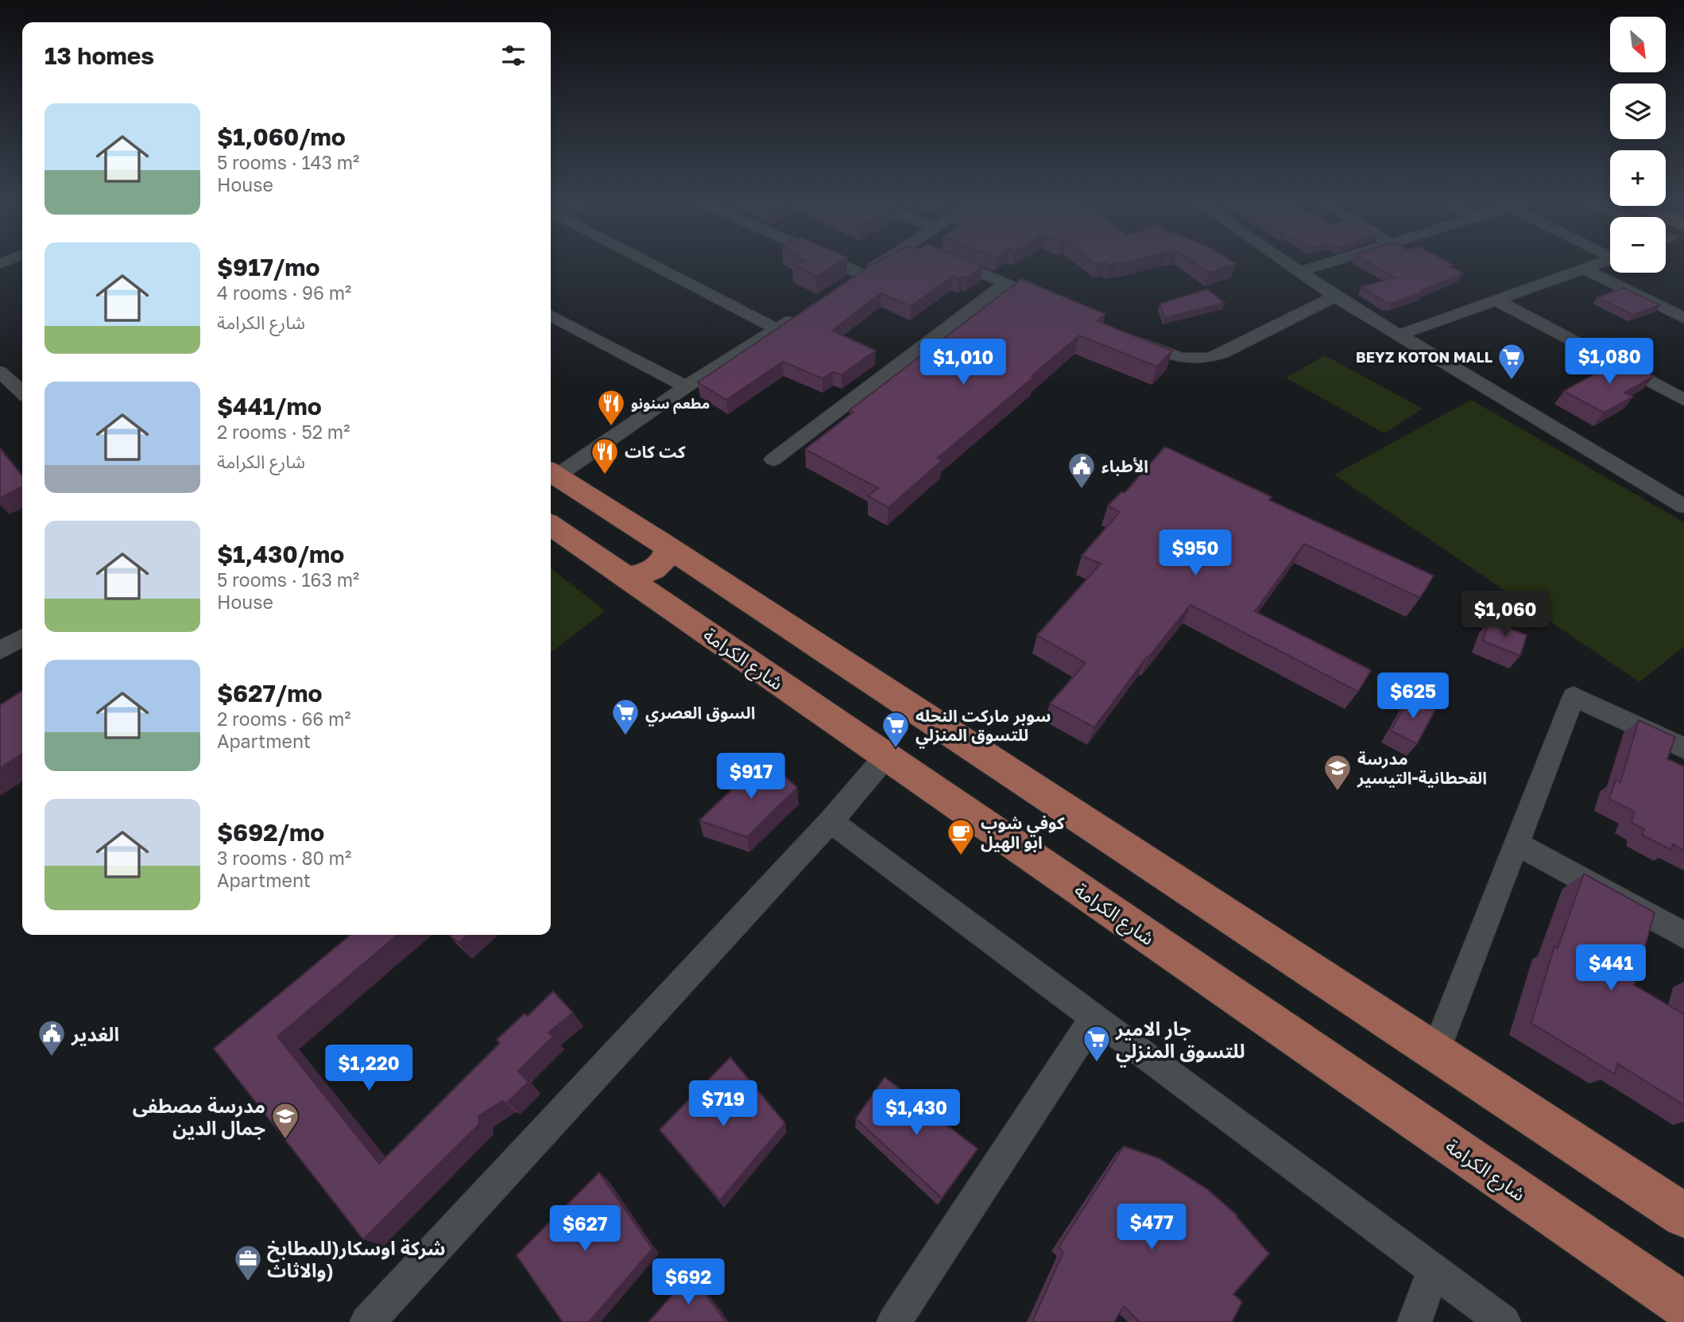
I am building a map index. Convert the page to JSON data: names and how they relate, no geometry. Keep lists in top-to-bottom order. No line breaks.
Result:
{"streets":{"main road":["شارع الكرامة"]},"places":{"supermarket":["BEYZ KOTON MALL","السوق العصري","سوبر ماركت النحله للتسوق المنزلي","جار الامير للتسوق المنزلي"],"restaurant":["مطعم سنونو","كت كات"],"public building":["الأطباء","الغدير"],"school or university":["مدرسة القحطانية-التيسير","مدرسة مصطفى جمال الدين"],"cafe":["كوفي شوب ابو الهيل"],"office":["شركة اوسكار(للمطابخ والاثاث)"]},"north":"bottom right","page":{"map_buttons":["+","−"],"heading":"13 homes","list":[{"name":"$1,060/mo","note":"5 rooms · 143 m² · House"},{"name":"$917/mo","note":"4 rooms · 96 m² · شارع الكرامة"},{"name":"$441/mo","note":"2 rooms · 52 m² · شارع الكرامة"},{"name":"$1,430/mo","note":"5 rooms · 163 m² · House"},{"name":"$627/mo","note":"2 rooms · 66 m² · Apartment"},{"name":"$692/mo","note":"3 rooms · 80 m² · Apartment"}],"price":["$1,080","$1,010","$950","$1,060","$625","$917","$441","$1,220","$719","$1,430","$477","$627","$692"]}}
